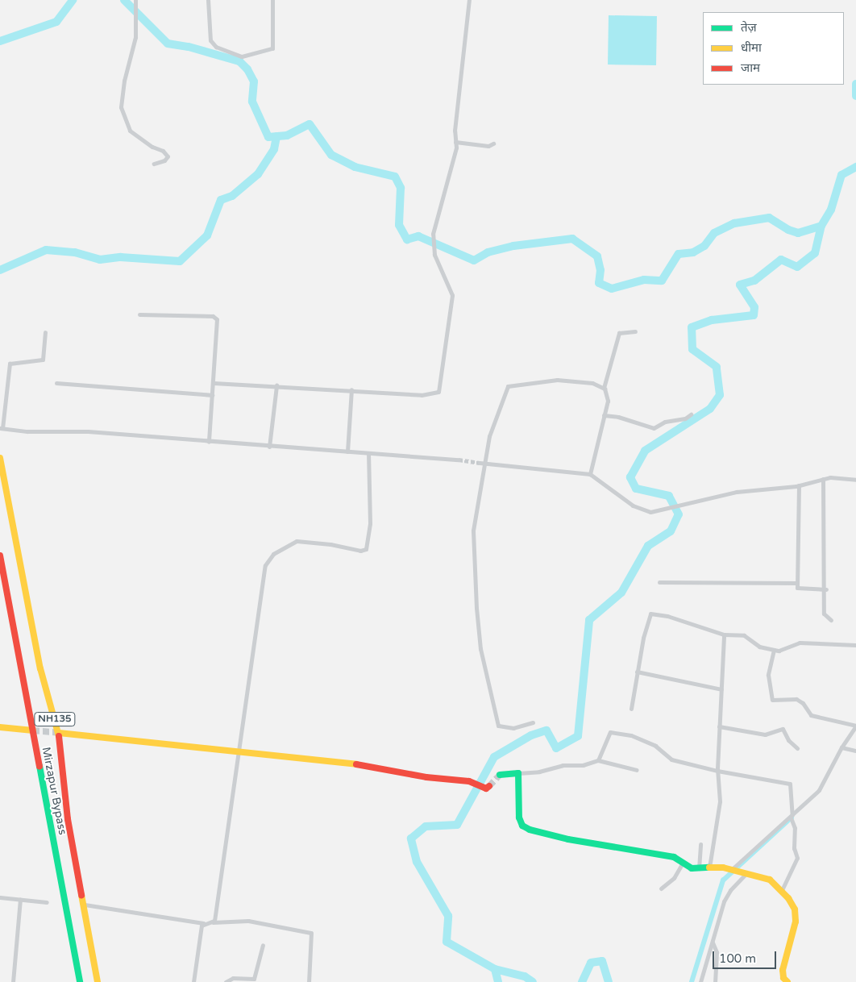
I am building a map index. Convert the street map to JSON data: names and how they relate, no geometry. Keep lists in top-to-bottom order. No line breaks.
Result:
{"streets":{"main road":["NH135","Mirzapur Bypass"]},"legend":["तेज़","धीमा","जाम"],"scale_bar":"100 m"}
